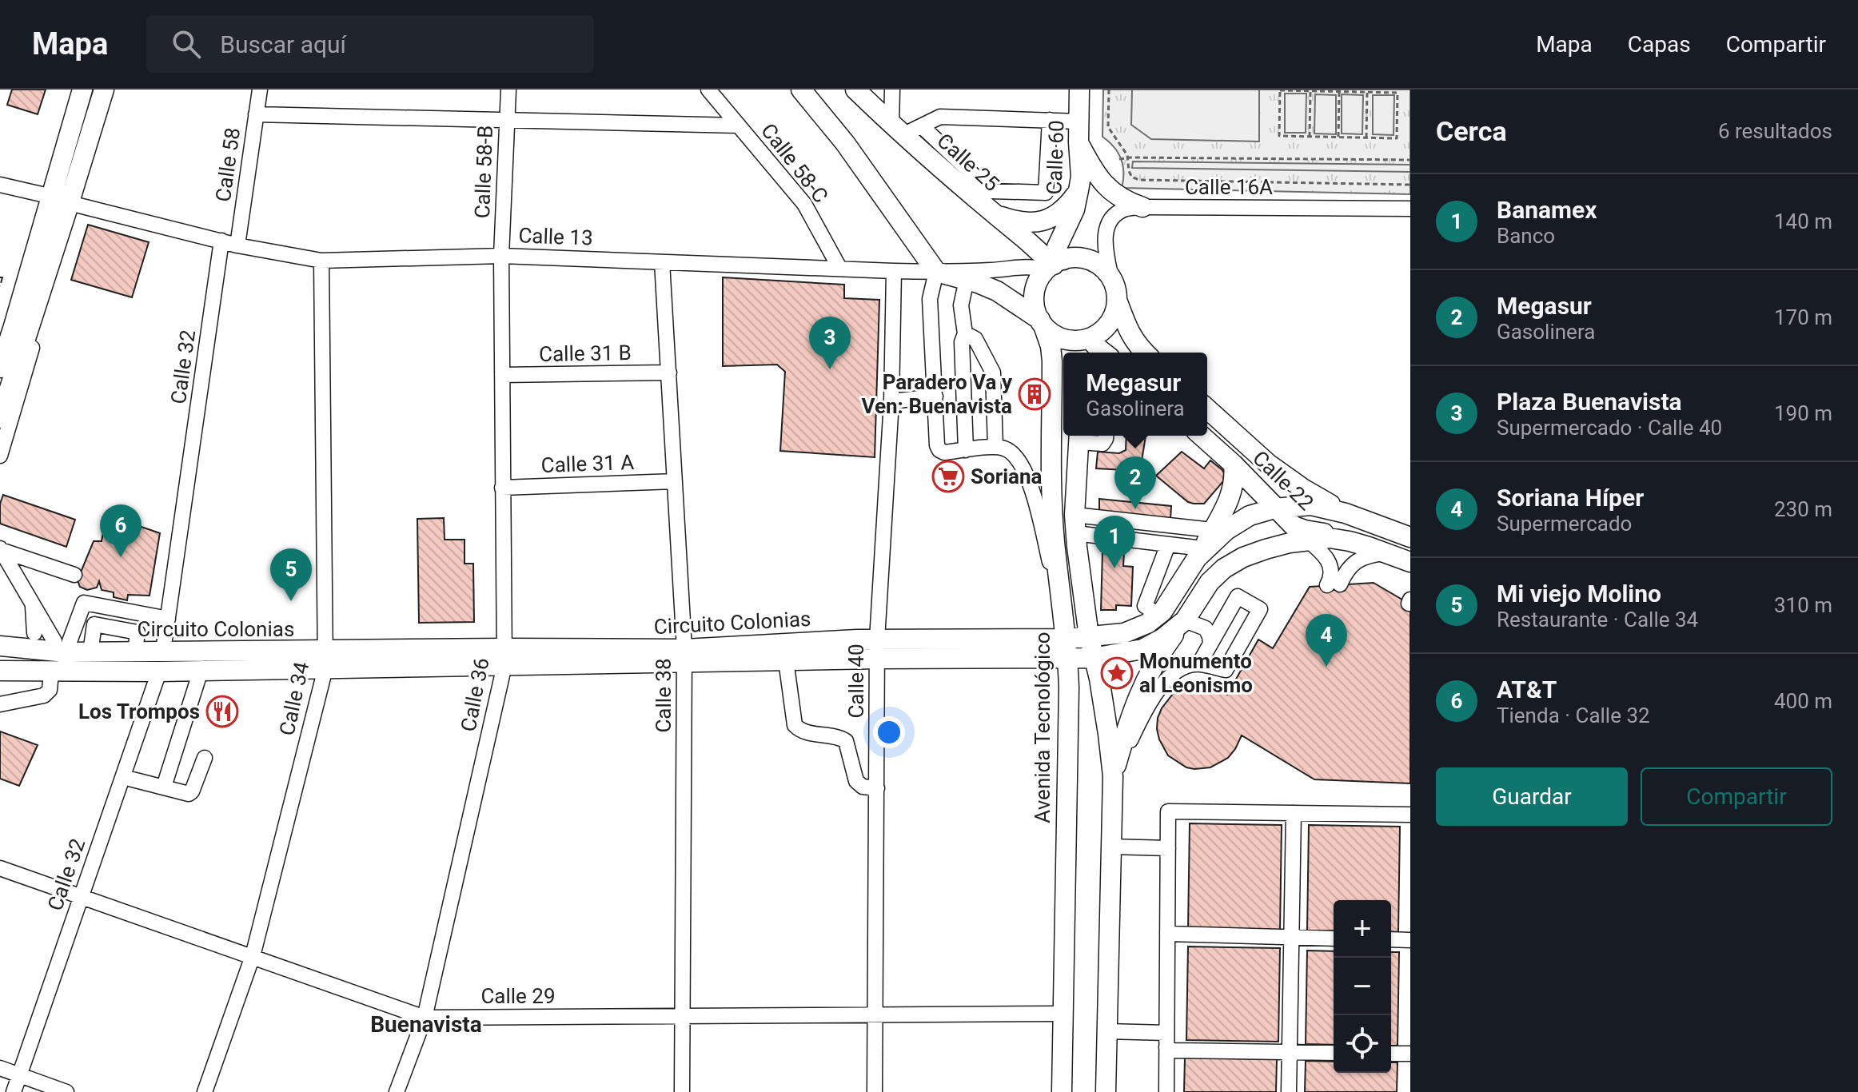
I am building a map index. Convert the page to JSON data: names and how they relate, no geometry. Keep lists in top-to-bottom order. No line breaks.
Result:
{"streets":{"main road":["Calle 60","Calle 25","Calle 22","Circuito Colonias","Avenida Tecnológico"],"street":["Calle 58-C","Calle 58","Calle 58-B","Calle 16A","Calle 13","Calle 31 B","Calle 32","Calle 31 A","Calle 40","Calle 36","Calle 38","Calle 34","Calle 29"]},"crossings":[["Calle 60","Calle 25"],["Calle 60","Calle 16A"],["Calle 60","Calle 13"],["Calle 60","Avenida Tecnológico"],["Calle 25","Calle 16A"],["Calle 25","Calle 13"],["Calle 25","Avenida Tecnológico"],["Calle 58-C","Calle 13"],["Calle 58","Calle 13"],["Calle 58-B","Calle 13"],["Calle 58-B","Calle 36"],["Calle 16A","Calle 13"],["Calle 16A","Avenida Tecnológico"],["Calle 13","Calle 32"],["Calle 13","Calle 40"],["Calle 13","Calle 36"],["Calle 13","Calle 38"],["Calle 13","Calle 34"],["Calle 13","Avenida Tecnológico"],["Calle 31 B","Calle 36"],["Calle 31 B","Calle 38"],["Calle 32","Circuito Colonias"],["Calle 32","Calle 29"],["Calle 31 A","Calle 36"],["Calle 31 A","Calle 38"],["Calle 22","Circuito Colonias"],["Circuito Colonias","Calle 40"],["Circuito Colonias","Calle 36"],["Circuito Colonias","Calle 38"],["Circuito Colonias","Calle 34"],["Circuito Colonias","Avenida Tecnológico"],["Calle 40","Calle 29"],["Calle 36","Calle 29"],["Calle 38","Calle 29"],["Calle 34","Calle 29"],["Avenida Tecnológico","Calle 29"]],"districts":["Buenavista"],"places":{"building":["Paradero Va y Ven: Buenavista"],"supermarket":["Soriana"],"place":["Monumento al Leonismo"],"restaurant":["Los Trompos"]},"page":{"header":"Mapa","search":"Buscar aquí","nav":["Mapa","Capas","Compartir"],"heading":["Cerca","6 resultados"],"list":[{"mark":"1","name":"Banamex","note":"Banco","value":"140 m"},{"mark":"2","name":"Megasur","note":"Gasolinera","value":"170 m"},{"mark":"3","name":"Plaza Buenavista","note":"Supermercado · Calle 40","value":"190 m"},{"mark":"4","name":"Soriana Híper","note":"Supermercado","value":"230 m"},{"mark":"5","name":"Mi viejo Molino","note":"Restaurante · Calle 34","value":"310 m"},{"mark":"6","name":"AT&T","note":"Tienda · Calle 32","value":"400 m"}],"pins":["3","2","6","1","5","4"],"popup":["Megasur","Gasolinera"],"buttons":["Guardar","Compartir"],"map_buttons":["+","−"]}}
